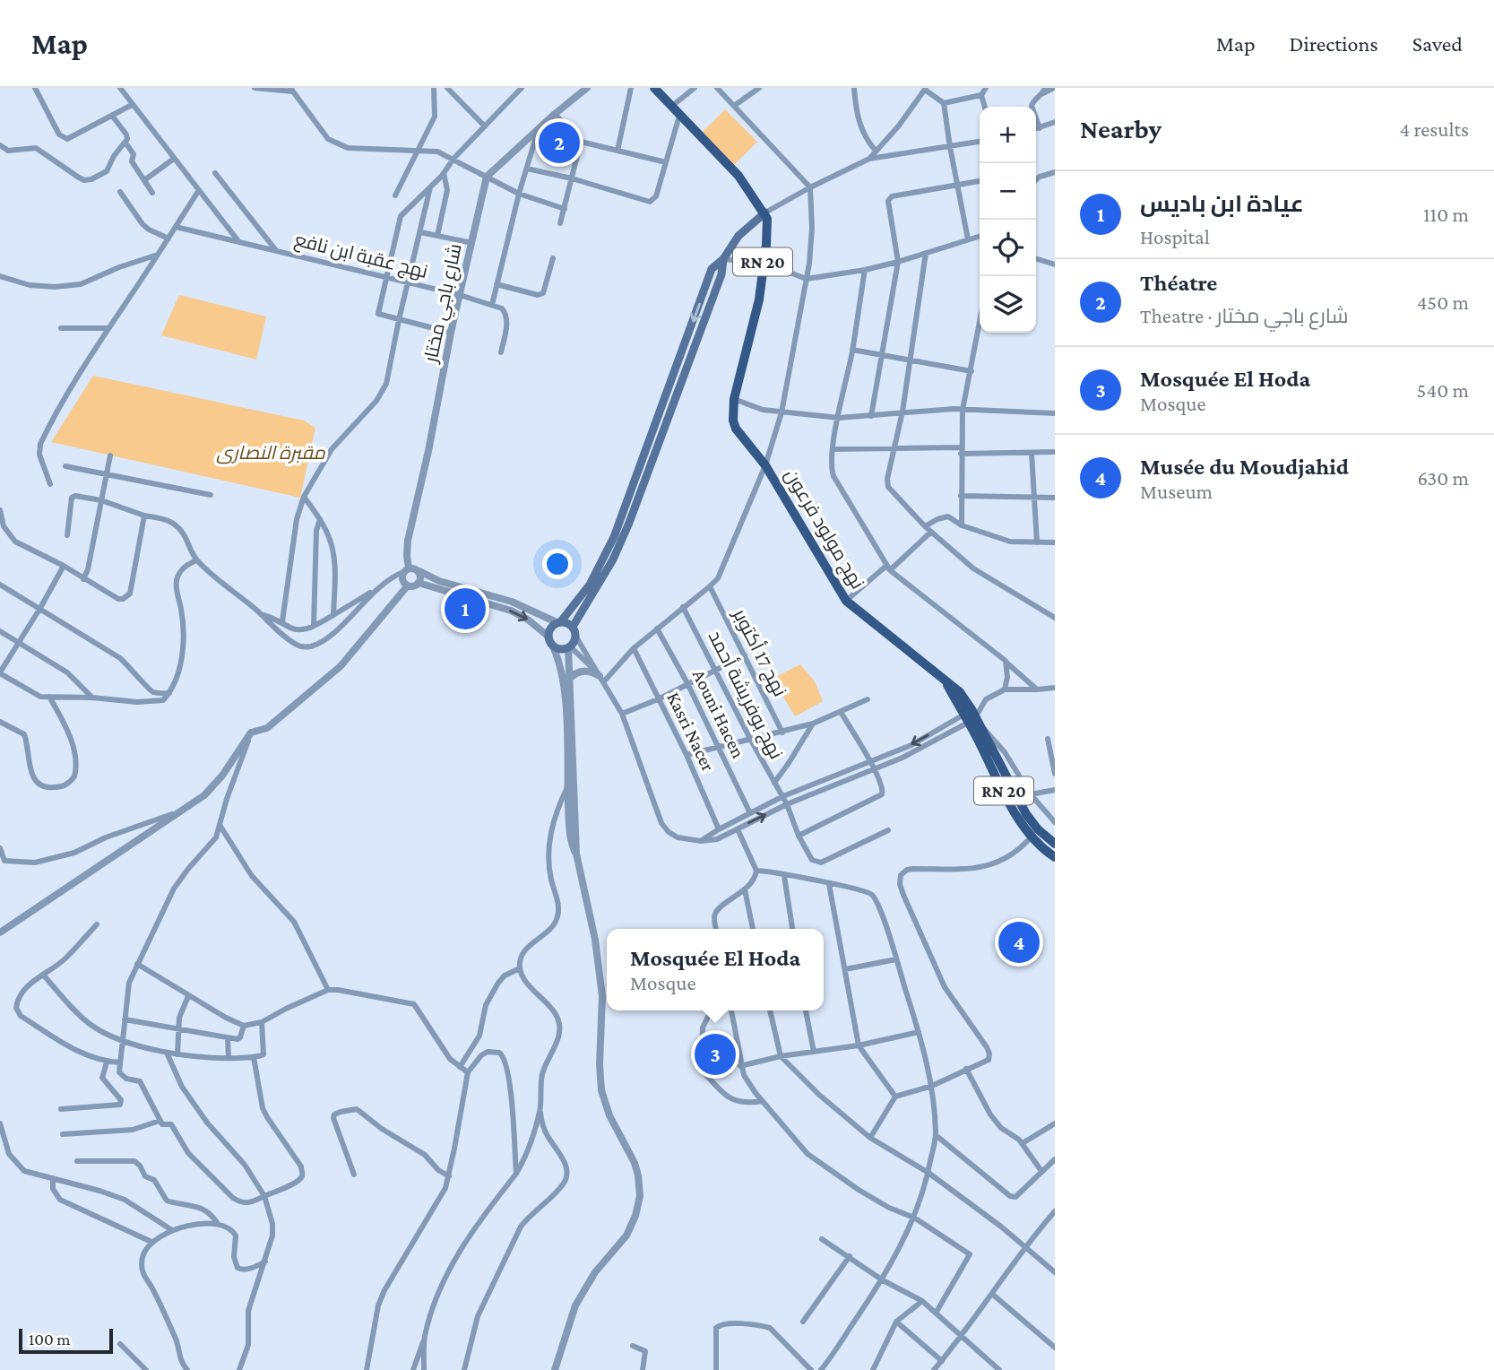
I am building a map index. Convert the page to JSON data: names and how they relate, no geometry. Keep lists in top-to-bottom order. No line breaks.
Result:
{"streets":{"main road":["RN 20","نهج مولود فرعون"],"street":["نهج عقبة ابن نافع","شارع باجي مختار","نهج 17 أكتوبر","نهج بوفريشة أحمد","Aouni Hacen","Kasri Nacer"]},"crossings":[["نهج عقبة ابن نافع","شارع باجي مختار"],["RN 20","نهج مولود فرعون"]],"parks":["مقبرة النصارى"],"scale_bar":"100 m","page":{"header":"Map","nav":["Map","Directions","Saved"],"heading":["Nearby","4 results"],"map_buttons":["+","−"],"pins":["2","1","4","3"],"list":[{"mark":"1","name":"عيادة ابن باديس","note":"Hospital","value":"110 m"},{"mark":"2","name":"Théatre","note":"Theatre · شارع باجي مختار","value":"450 m"},{"mark":"3","name":"Mosquée El Hoda","note":"Mosque","value":"540 m"},{"mark":"4","name":"Musée du Moudjahid","note":"Museum","value":"630 m"}],"popup":["Mosquée El Hoda","Mosque"],"scale":"100 m"}}
